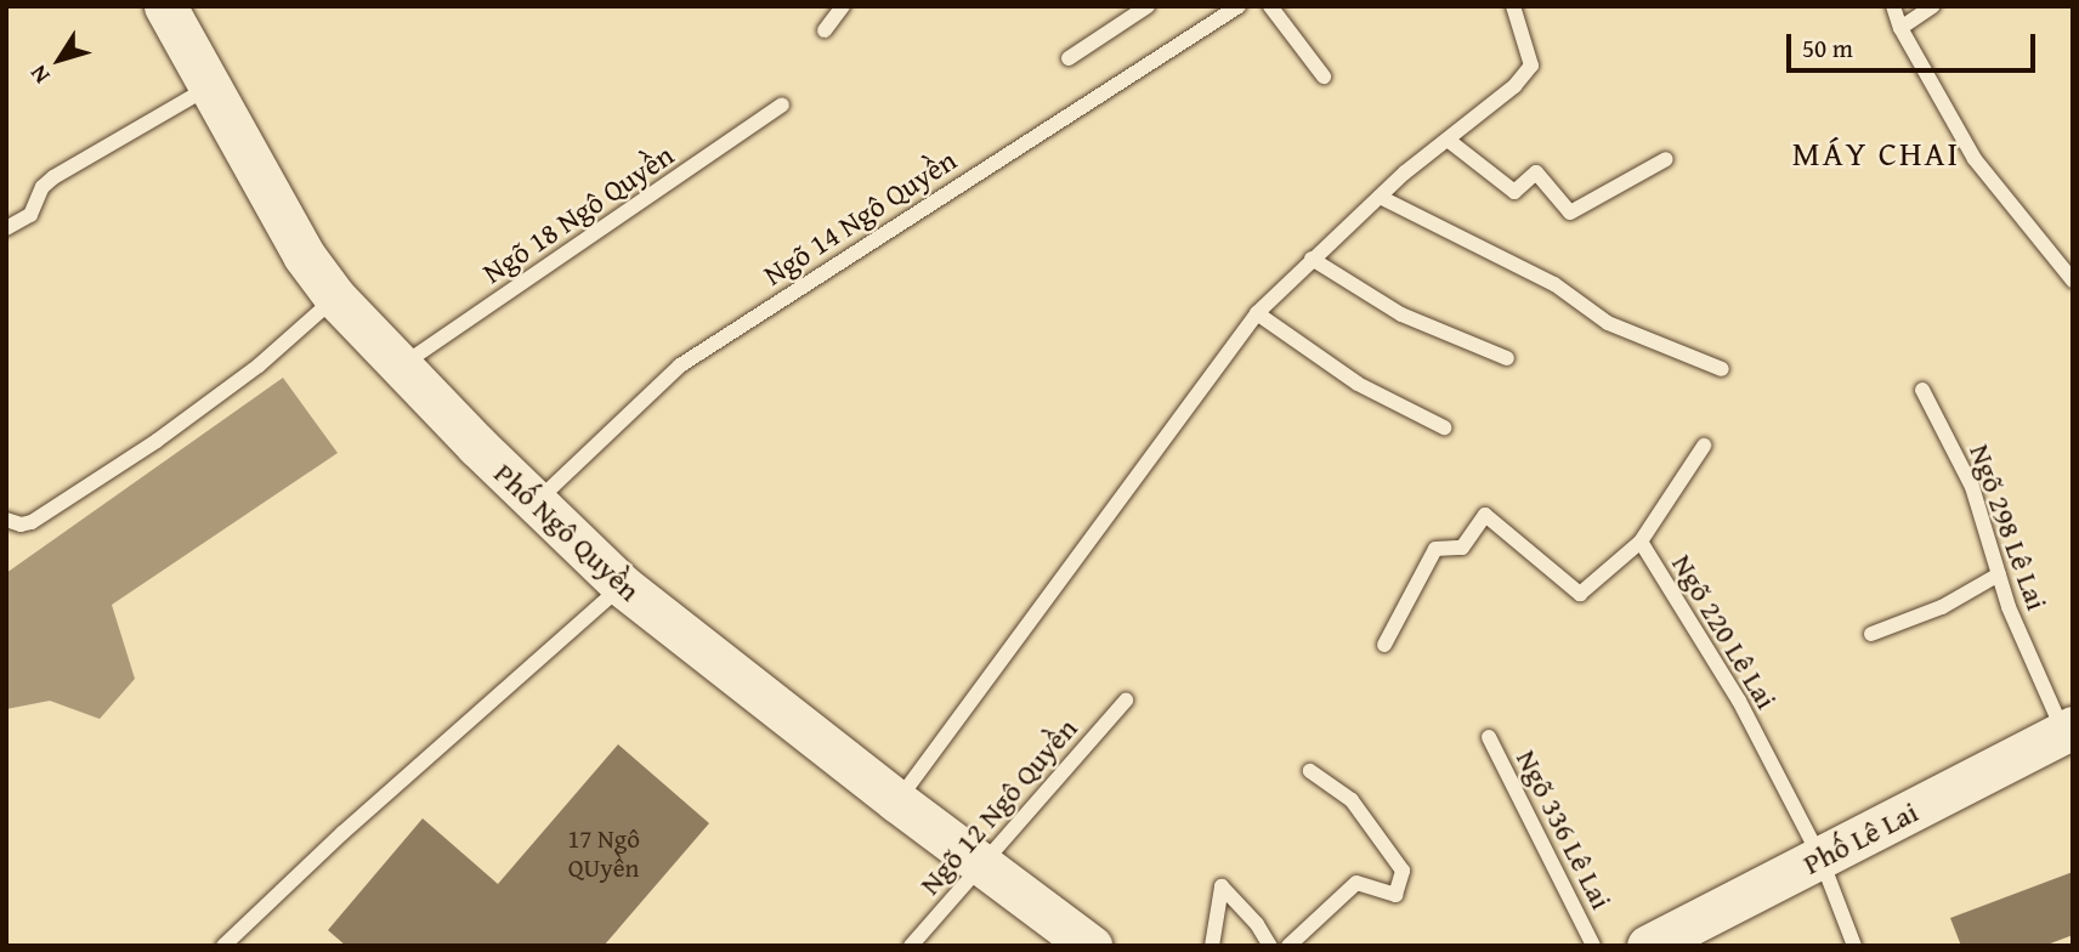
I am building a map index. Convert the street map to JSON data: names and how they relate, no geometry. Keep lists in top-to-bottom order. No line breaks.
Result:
{"streets":{"street":["Phố Ngô Quyền","Phố Lê Lai"],"lane":["Ngõ 18 Ngô Quyền","Ngõ 14 Ngô Quyền","Ngõ 298 Lê Lai","Ngõ 220 Lê Lai","Ngõ 12 Ngô Quyền","Ngõ 336 Lê Lai"]},"crossings":[["Ngõ 18 Ngô Quyền","Phố Ngô Quyền"],["Ngõ 14 Ngô Quyền","Phố Ngô Quyền"],["Ngõ 298 Lê Lai","Phố Lê Lai"],["Phố Ngô Quyền","Ngõ 12 Ngô Quyền"],["Ngõ 220 Lê Lai","Phố Lê Lai"]],"districts":["MÁY CHAI"],"house_numbers":["17 Ngô QUyền"],"scale_bar":"50 m","north":"bottom left"}
